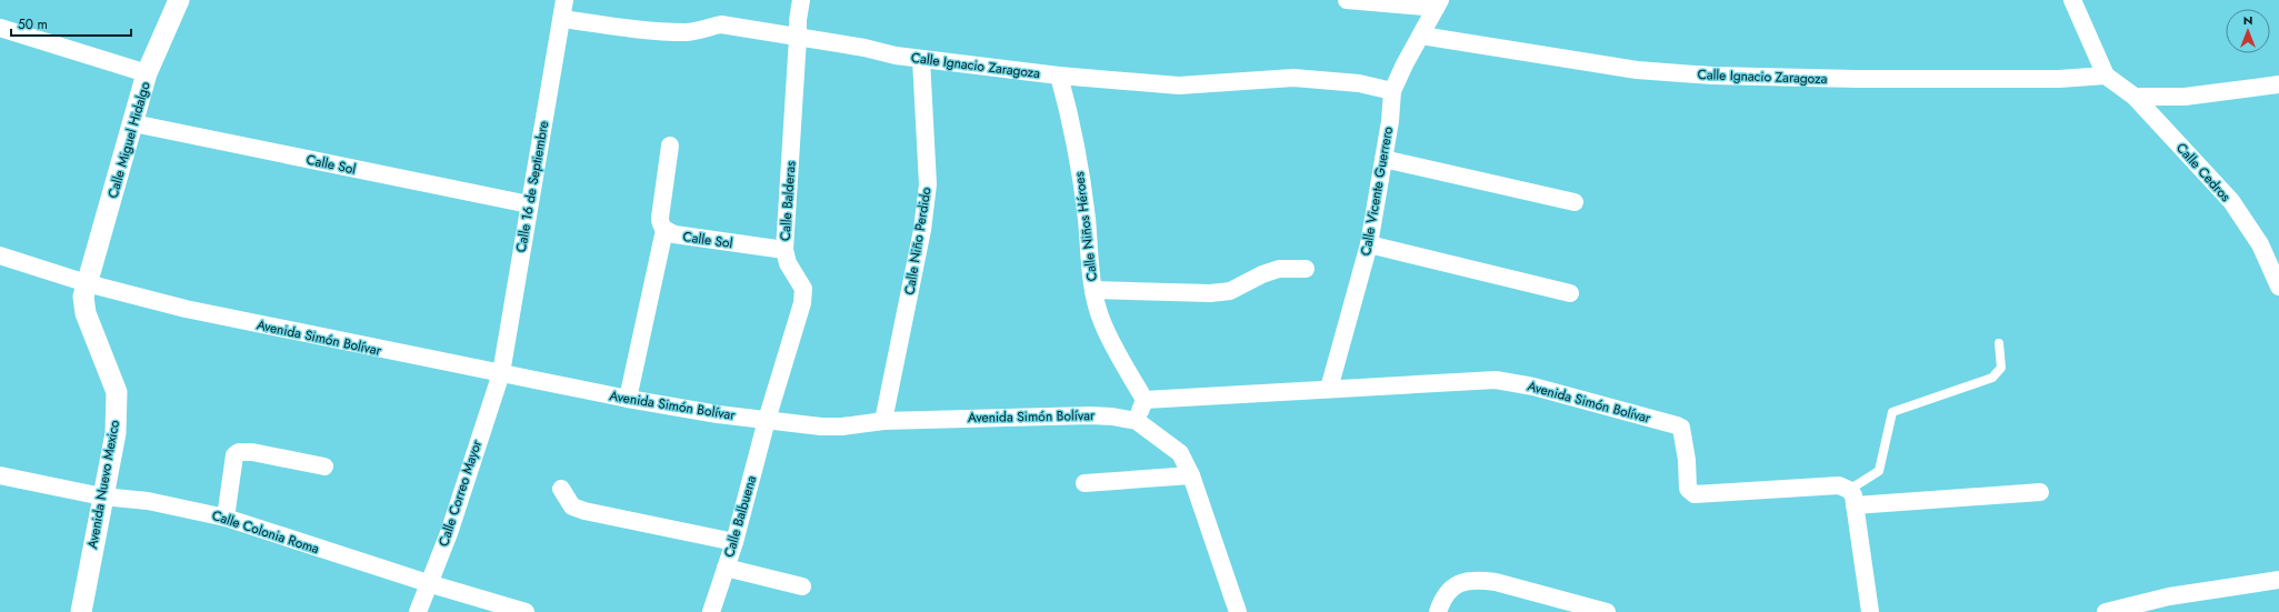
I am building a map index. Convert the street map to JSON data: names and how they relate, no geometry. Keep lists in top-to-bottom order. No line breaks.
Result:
{"streets":{"street":["Calle Ignacio Zaragoza","Calle Miguel Hidalgo","Calle Sol","Calle Cedros","Calle 16 de Septiembre","Calle Vicente Guerrero","Calle Balderas","Calle Niños Héroes","Calle Niño Perdido","Avenida Simón Bolívar","Avenida Nuevo Mexico","Calle Correo Mayor","Calle Balbuena","Calle Colonia Roma"]},"crossings":[["Calle Ignacio Zaragoza","Calle Cedros"],["Calle Ignacio Zaragoza","Calle 16 de Septiembre"],["Calle Ignacio Zaragoza","Calle Vicente Guerrero"],["Calle Ignacio Zaragoza","Calle Balderas"],["Calle Ignacio Zaragoza","Calle Niños Héroes"],["Calle Ignacio Zaragoza","Calle Niño Perdido"],["Calle Miguel Hidalgo","Calle Sol"],["Calle Miguel Hidalgo","Avenida Simón Bolívar"],["Calle Miguel Hidalgo","Avenida Nuevo Mexico"],["Calle Sol","Calle 16 de Septiembre"],["Calle Sol","Calle Balderas"],["Calle 16 de Septiembre","Avenida Simón Bolívar"],["Calle 16 de Septiembre","Calle Correo Mayor"],["Calle Vicente Guerrero","Avenida Simón Bolívar"],["Calle Balderas","Avenida Simón Bolívar"],["Calle Balderas","Calle Balbuena"],["Calle Niños Héroes","Avenida Simón Bolívar"],["Calle Niño Perdido","Avenida Simón Bolívar"],["Avenida Simón Bolívar","Avenida Nuevo Mexico"],["Avenida Simón Bolívar","Calle Correo Mayor"],["Avenida Simón Bolívar","Calle Balbuena"],["Avenida Nuevo Mexico","Calle Colonia Roma"],["Calle Correo Mayor","Calle Colonia Roma"]],"scale_bar":"50 m","north":"top"}
